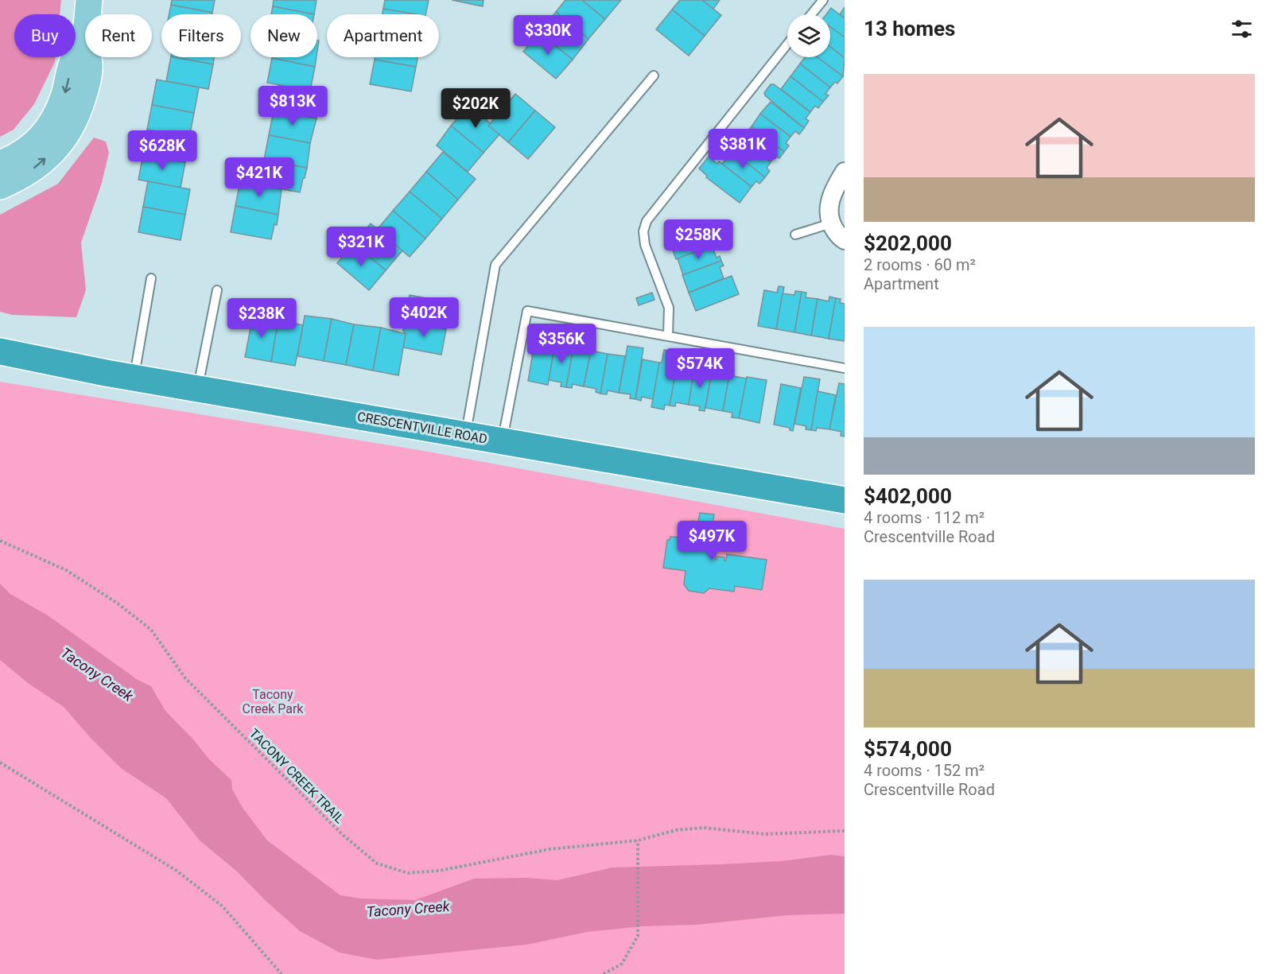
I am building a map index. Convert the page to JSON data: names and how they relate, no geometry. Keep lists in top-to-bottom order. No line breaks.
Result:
{"streets":{"highway":["CRESCENTVILLE ROAD"],"path":["TACONY CREEK TRAIL"]},"water":["Tacony Creek"],"parks":["Tacony Creek Park"],"page":{"heading":"13 homes","chip":["Buy","Rent","Filters","New","Apartment"],"price":["$330K","$813K","$202K","$381K","$628K","$421K","$258K","$321K","$402K","$238K","$356K","$574K","$497K"],"list":[{"name":"$202,000","note":"2 rooms · 60 m² · Apartment"},{"name":"$402,000","note":"4 rooms · 112 m² · Crescentville Road"},{"name":"$574,000","note":"4 rooms · 152 m² · Crescentville Road"}]}}
